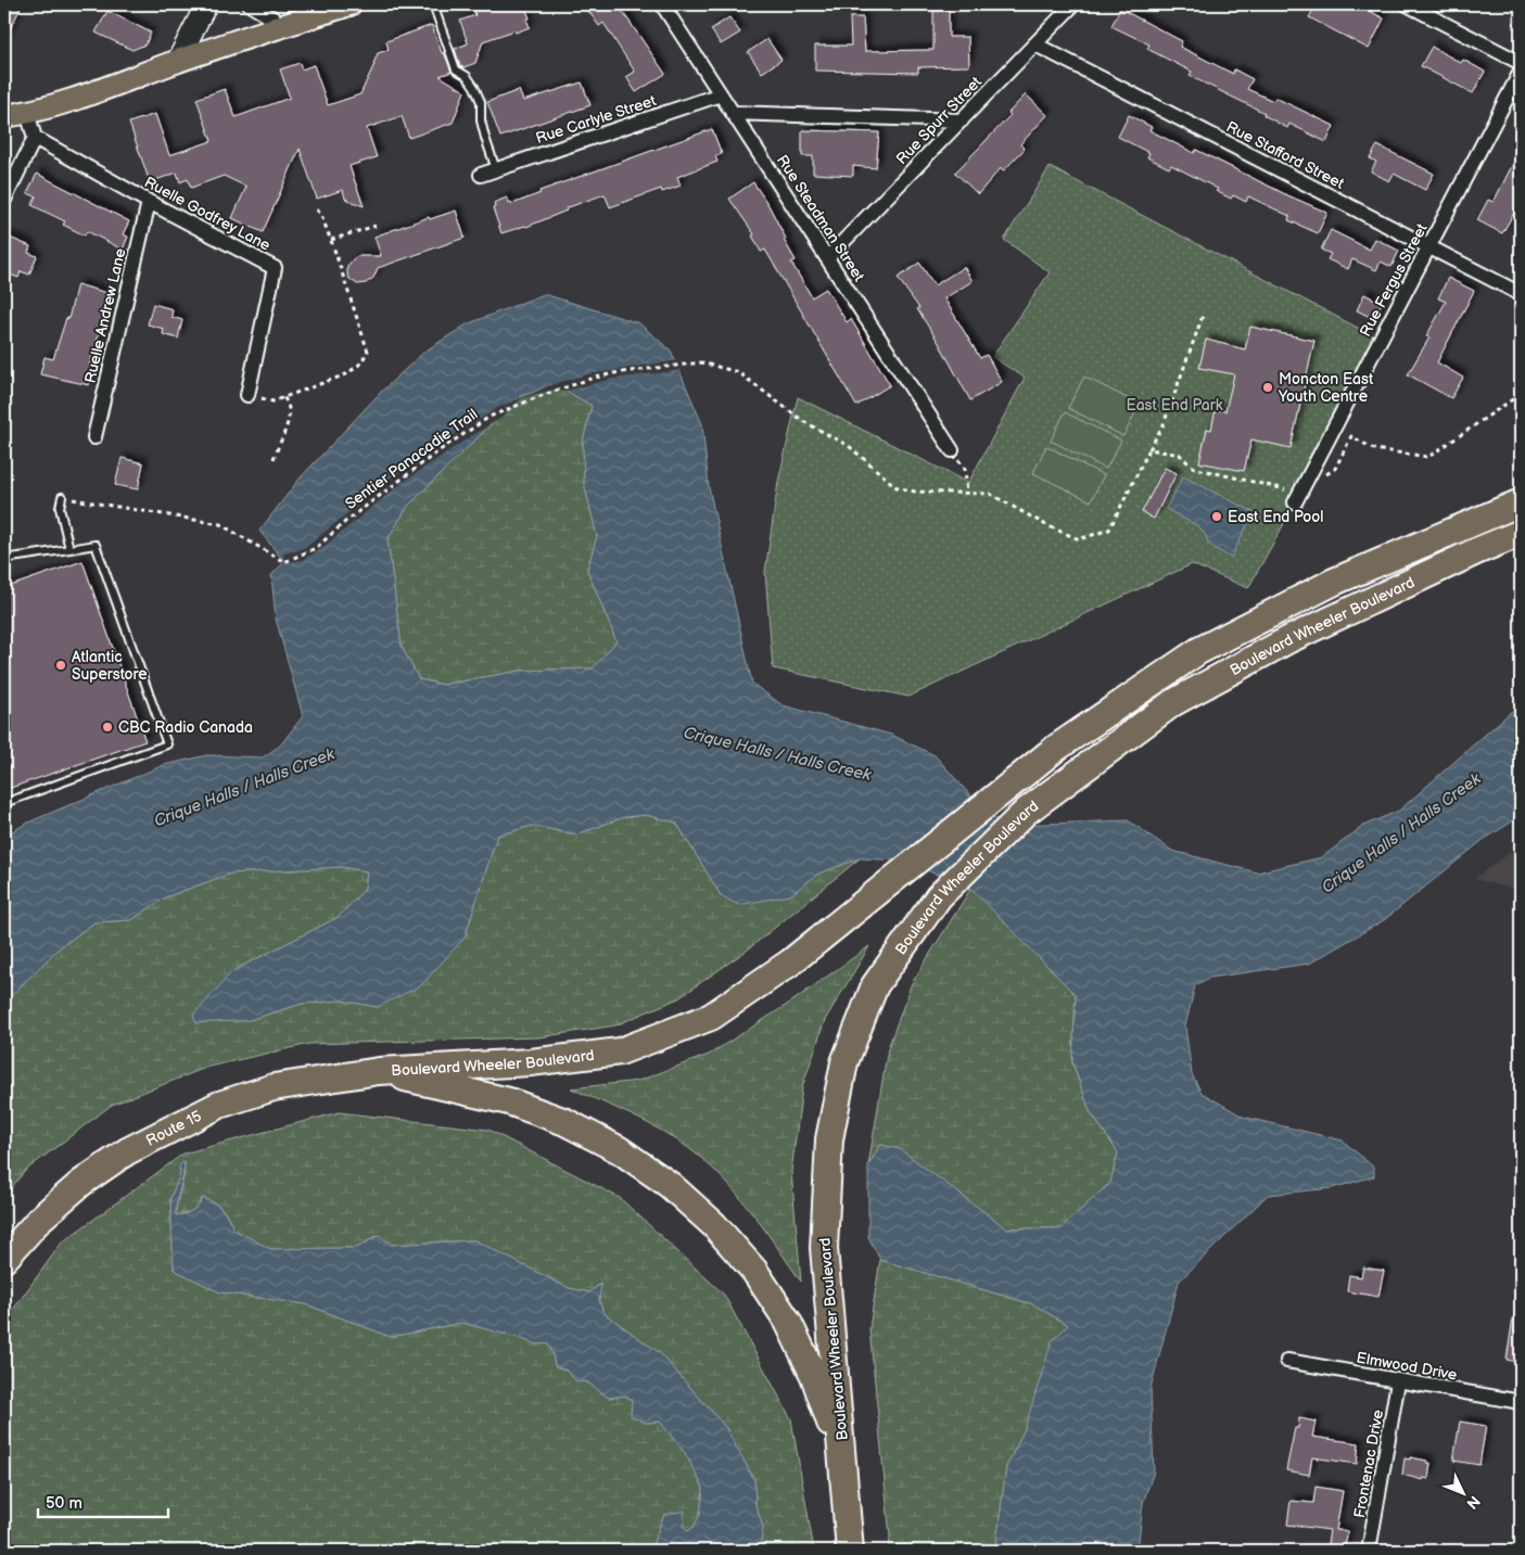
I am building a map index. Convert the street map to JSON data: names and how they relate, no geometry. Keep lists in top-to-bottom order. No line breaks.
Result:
{"streets":{"highway":["Boulevard Wheeler Boulevard","Route 15"],"street":["Rue Carlyle Street","Rue Spurr Street","Rue Stafford Street","Ruelle Godfrey Lane","Rue Steadman Street","Rue Fergus Street","Ruelle Andrew Lane","Elmwood Drive","Frontenac Drive"],"path":["Sentier Panacadie Trail"]},"crossings":[["Rue Carlyle Street","Rue Steadman Street"],["Rue Spurr Street","Rue Stafford Street"],["Rue Spurr Street","Rue Steadman Street"],["Rue Stafford Street","Rue Fergus Street"],["Ruelle Godfrey Lane","Ruelle Andrew Lane"],["Boulevard Wheeler Boulevard","Route 15"],["Elmwood Drive","Frontenac Drive"]],"water":["Crique Halls / Halls Creek"],"parks":["East End Park"],"places":["Moncton East Youth Centre","East End Pool","Atlantic Superstore","CBC Radio Canada"],"scale_bar":"50 m","north":"bottom right"}
